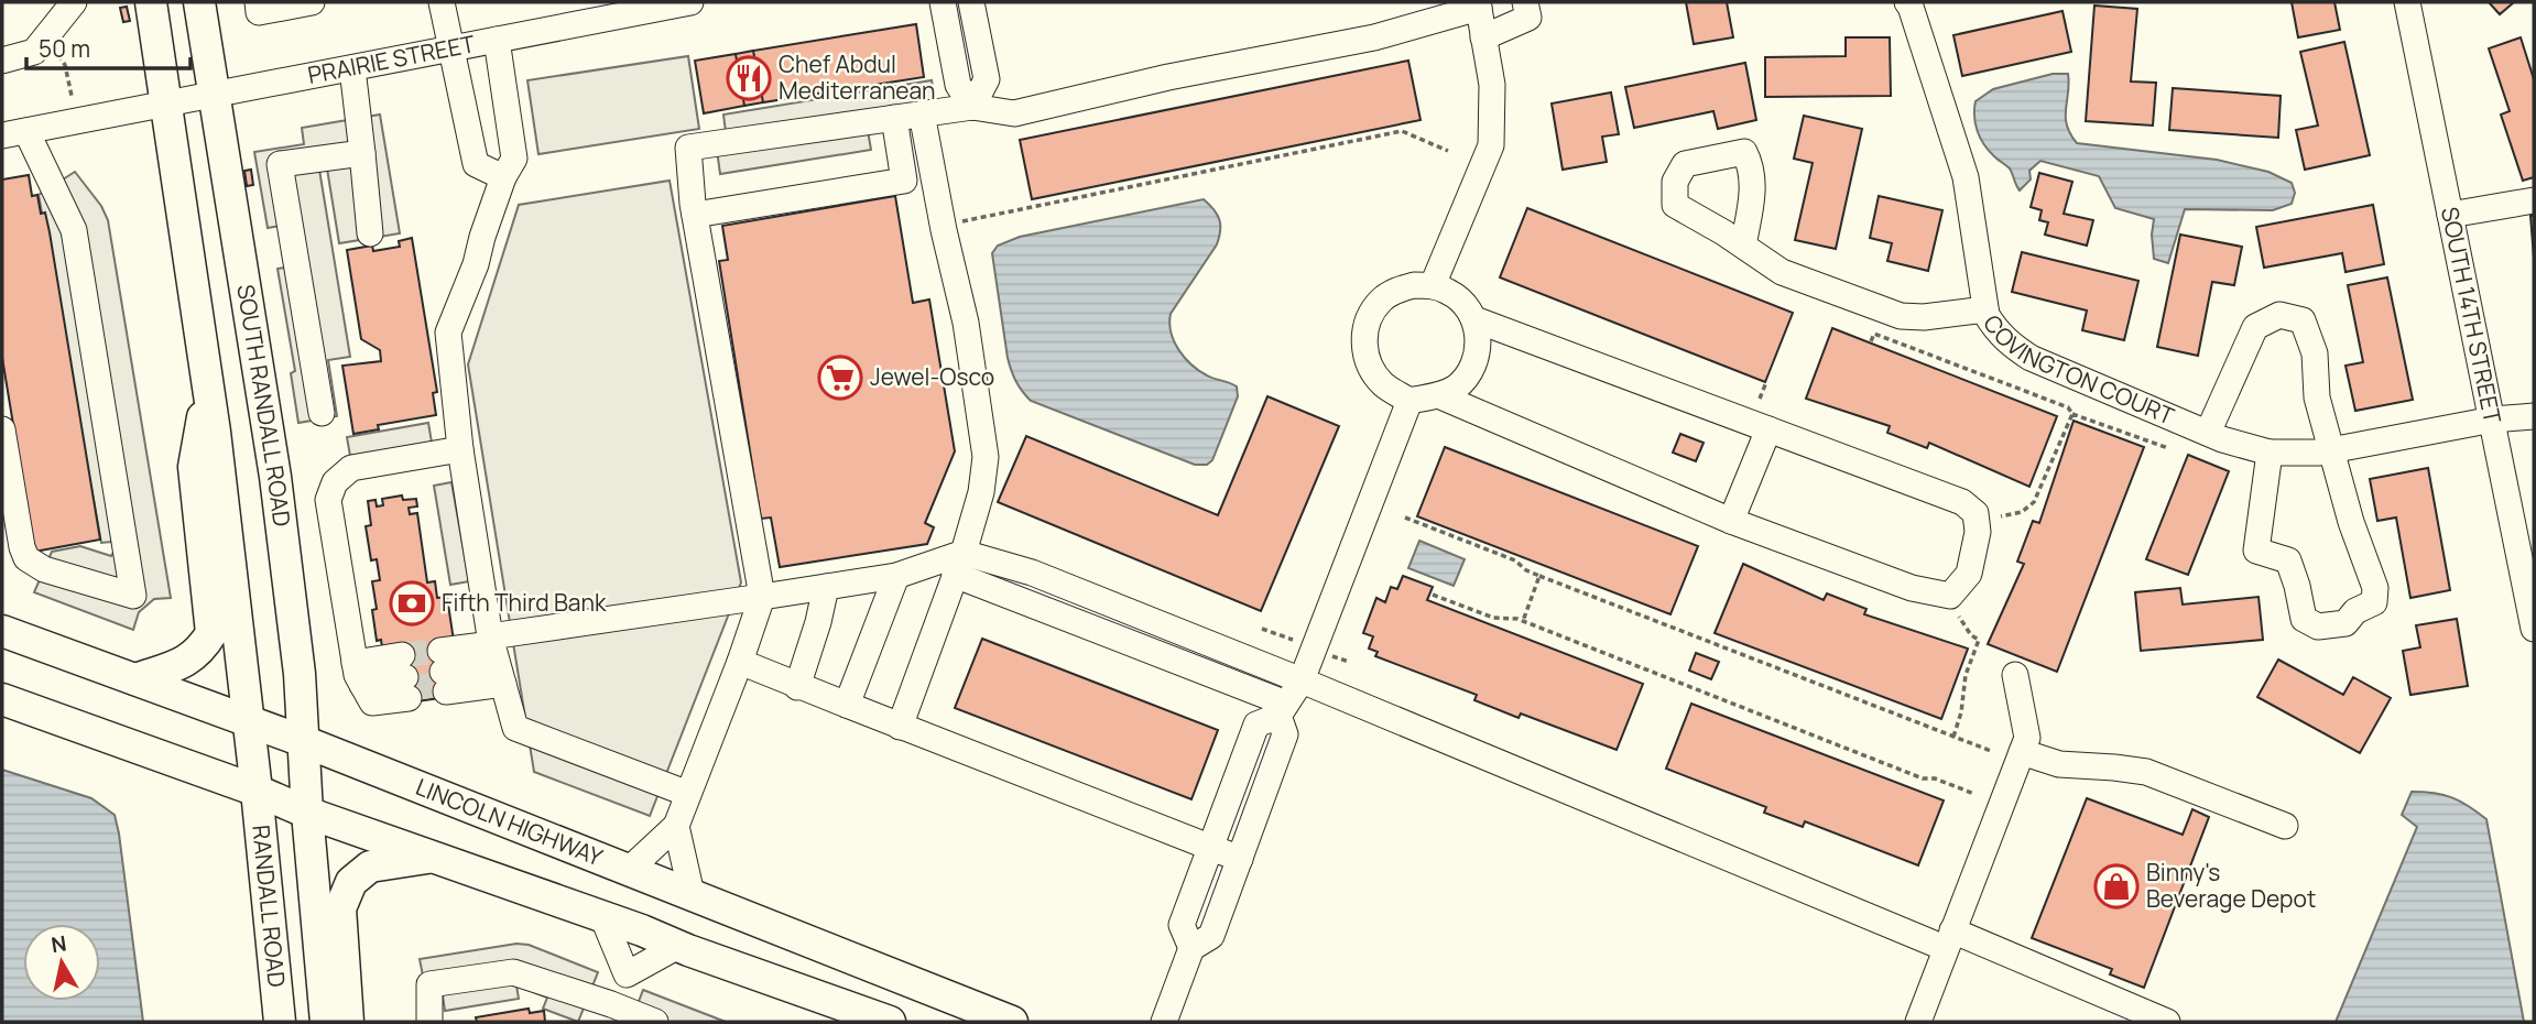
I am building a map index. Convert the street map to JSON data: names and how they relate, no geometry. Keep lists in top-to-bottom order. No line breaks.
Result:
{"streets":{"main road":["SOUTH RANDALL ROAD","LINCOLN HIGHWAY","RANDALL ROAD"],"street":["PRAIRIE STREET","SOUTH 14TH STREET","COVINGTON COURT"]},"crossings":[["PRAIRIE STREET","SOUTH RANDALL ROAD"],["SOUTH 14TH STREET","COVINGTON COURT"],["SOUTH RANDALL ROAD","LINCOLN HIGHWAY"],["SOUTH RANDALL ROAD","RANDALL ROAD"]],"places":{"restaurant":["Chef Abdul Mediterranean"],"supermarket":["Jewel-Osco"],"bank":["Fifth Third Bank"],"shop":["Binny's Beverage Depot"]},"scale_bar":"50 m","north":"top"}
